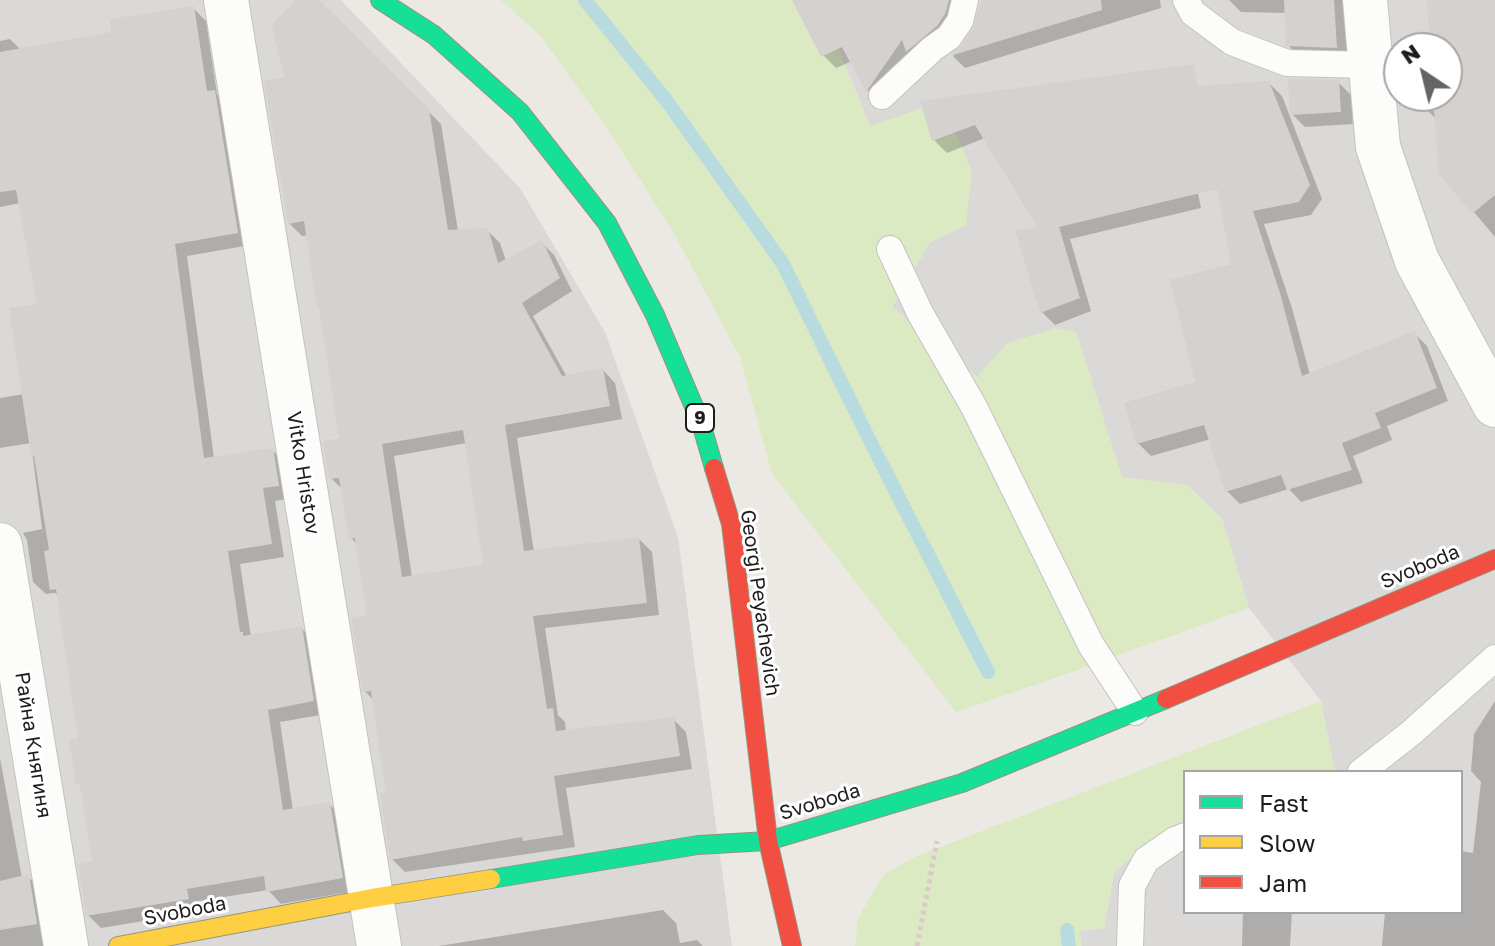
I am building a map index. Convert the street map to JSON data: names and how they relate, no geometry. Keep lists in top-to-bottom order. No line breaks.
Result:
{"streets":{"street":["9","Vitko Hristov","Svoboda","Georgi Peyachevich","Райна Княгиня"]},"crossings":[["Vitko Hristov","Svoboda"],["Svoboda","Georgi Peyachevich"]],"legend":["Fast","Slow","Jam"],"north":"top left"}
